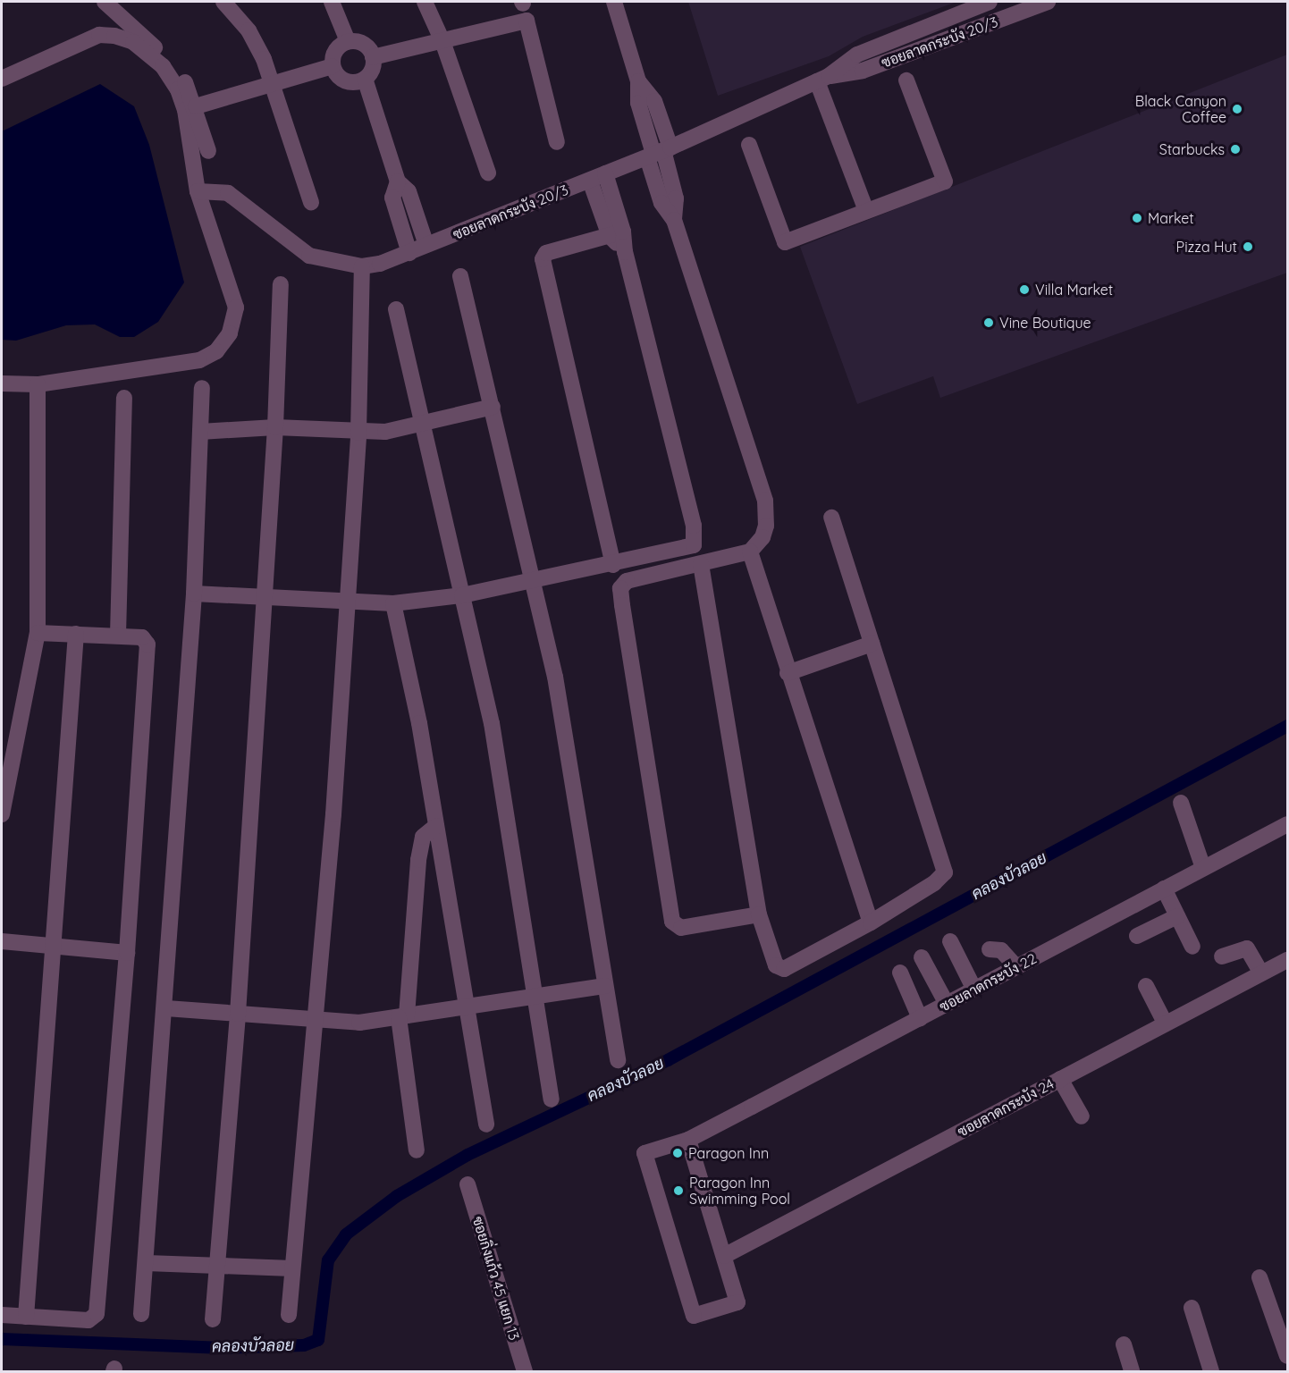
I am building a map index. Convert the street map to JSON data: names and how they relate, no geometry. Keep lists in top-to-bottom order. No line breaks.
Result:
{"streets":{"street":["ซอยลาดกระบัง 20/3","ซอยลาดกระบัง 22","ซอยลาดกระบัง 24","ซอยกิ่งแก้ว 45 แยก 13"]},"crossings":[["ซอยลาดกระบัง 22","ซอยลาดกระบัง 24"]],"water":["คลองบัวลอย"],"places":["Black Canyon Coffee","Starbucks","Market","Pizza Hut","Villa Market","Vine Boutique","Paragon Inn","Paragon Inn Swimming Pool"]}
